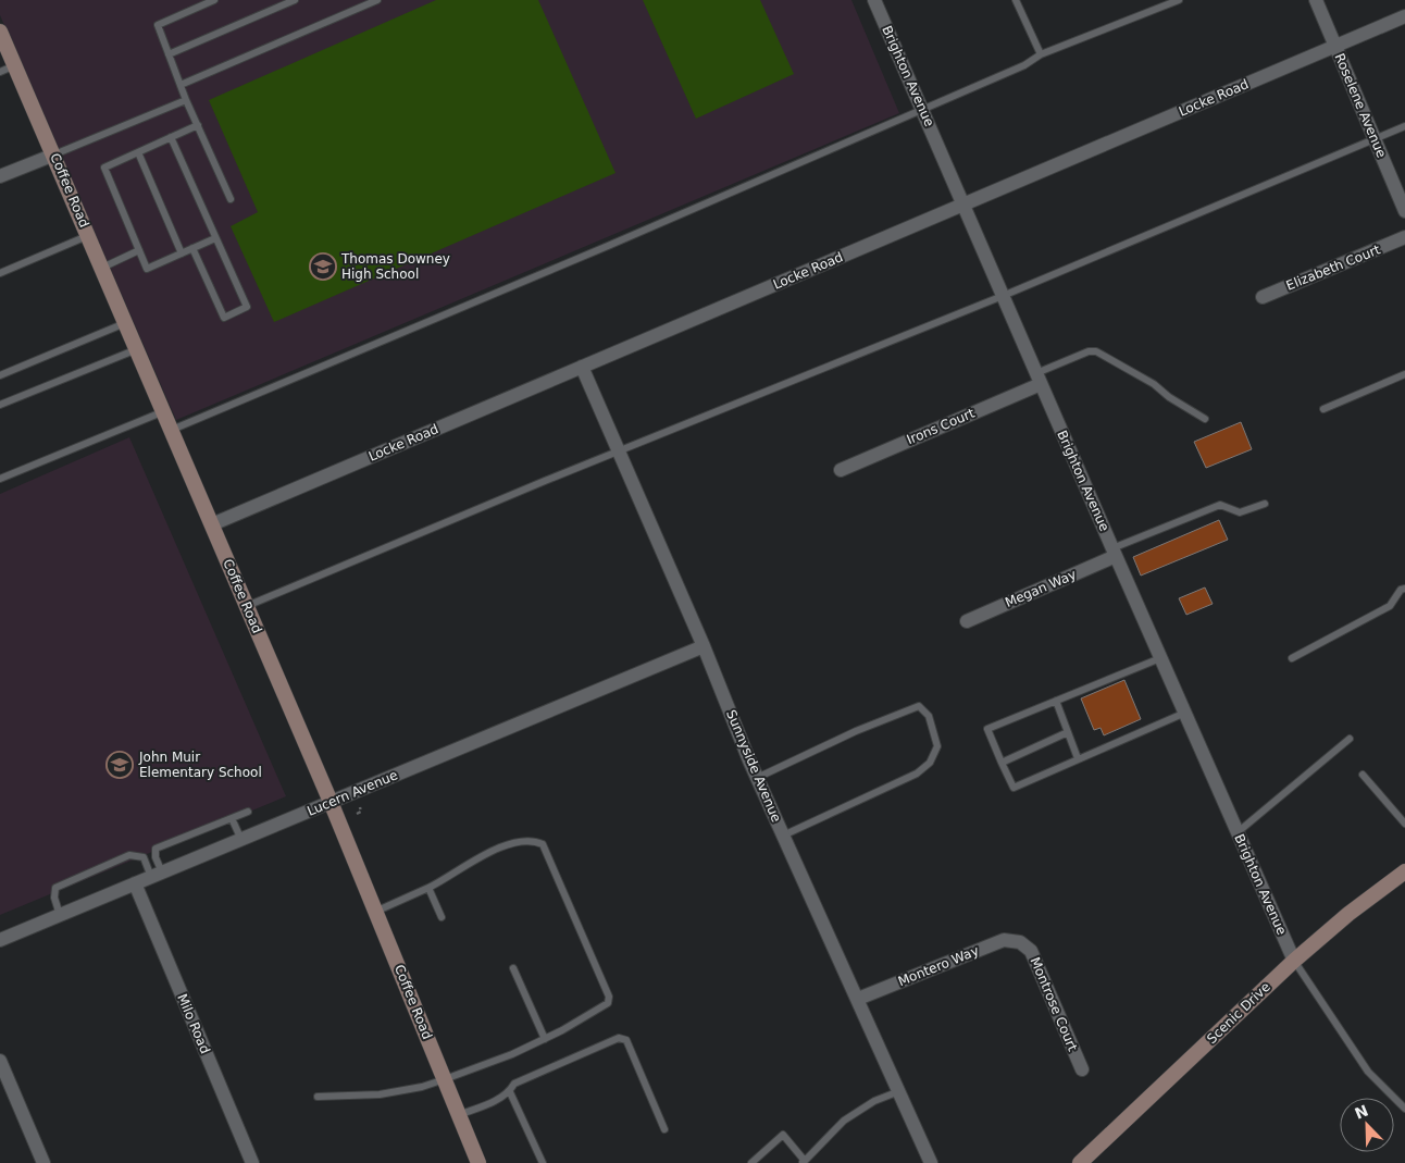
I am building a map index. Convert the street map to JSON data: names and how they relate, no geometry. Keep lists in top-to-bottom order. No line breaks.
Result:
{"streets":{"main road":["Coffee Road","Scenic Drive"],"street":["Brighton Avenue","Locke Road","Roselene Avenue","Elizabeth Court","Irons Court","Megan Way","Sunnyside Avenue","Lucern Avenue","Montero Way","Montrose Court","Milo Road"]},"crossings":[["Brighton Avenue","Locke Road"],["Brighton Avenue","Irons Court"],["Brighton Avenue","Megan Way"],["Brighton Avenue","Scenic Drive"],["Locke Road","Roselene Avenue"],["Locke Road","Coffee Road"],["Locke Road","Sunnyside Avenue"],["Coffee Road","Lucern Avenue"],["Sunnyside Avenue","Lucern Avenue"],["Sunnyside Avenue","Montero Way"],["Lucern Avenue","Milo Road"],["Montero Way","Montrose Court"]],"places":{"school or university":["Thomas Downey High School","John Muir Elementary School"]},"north":"top left"}
